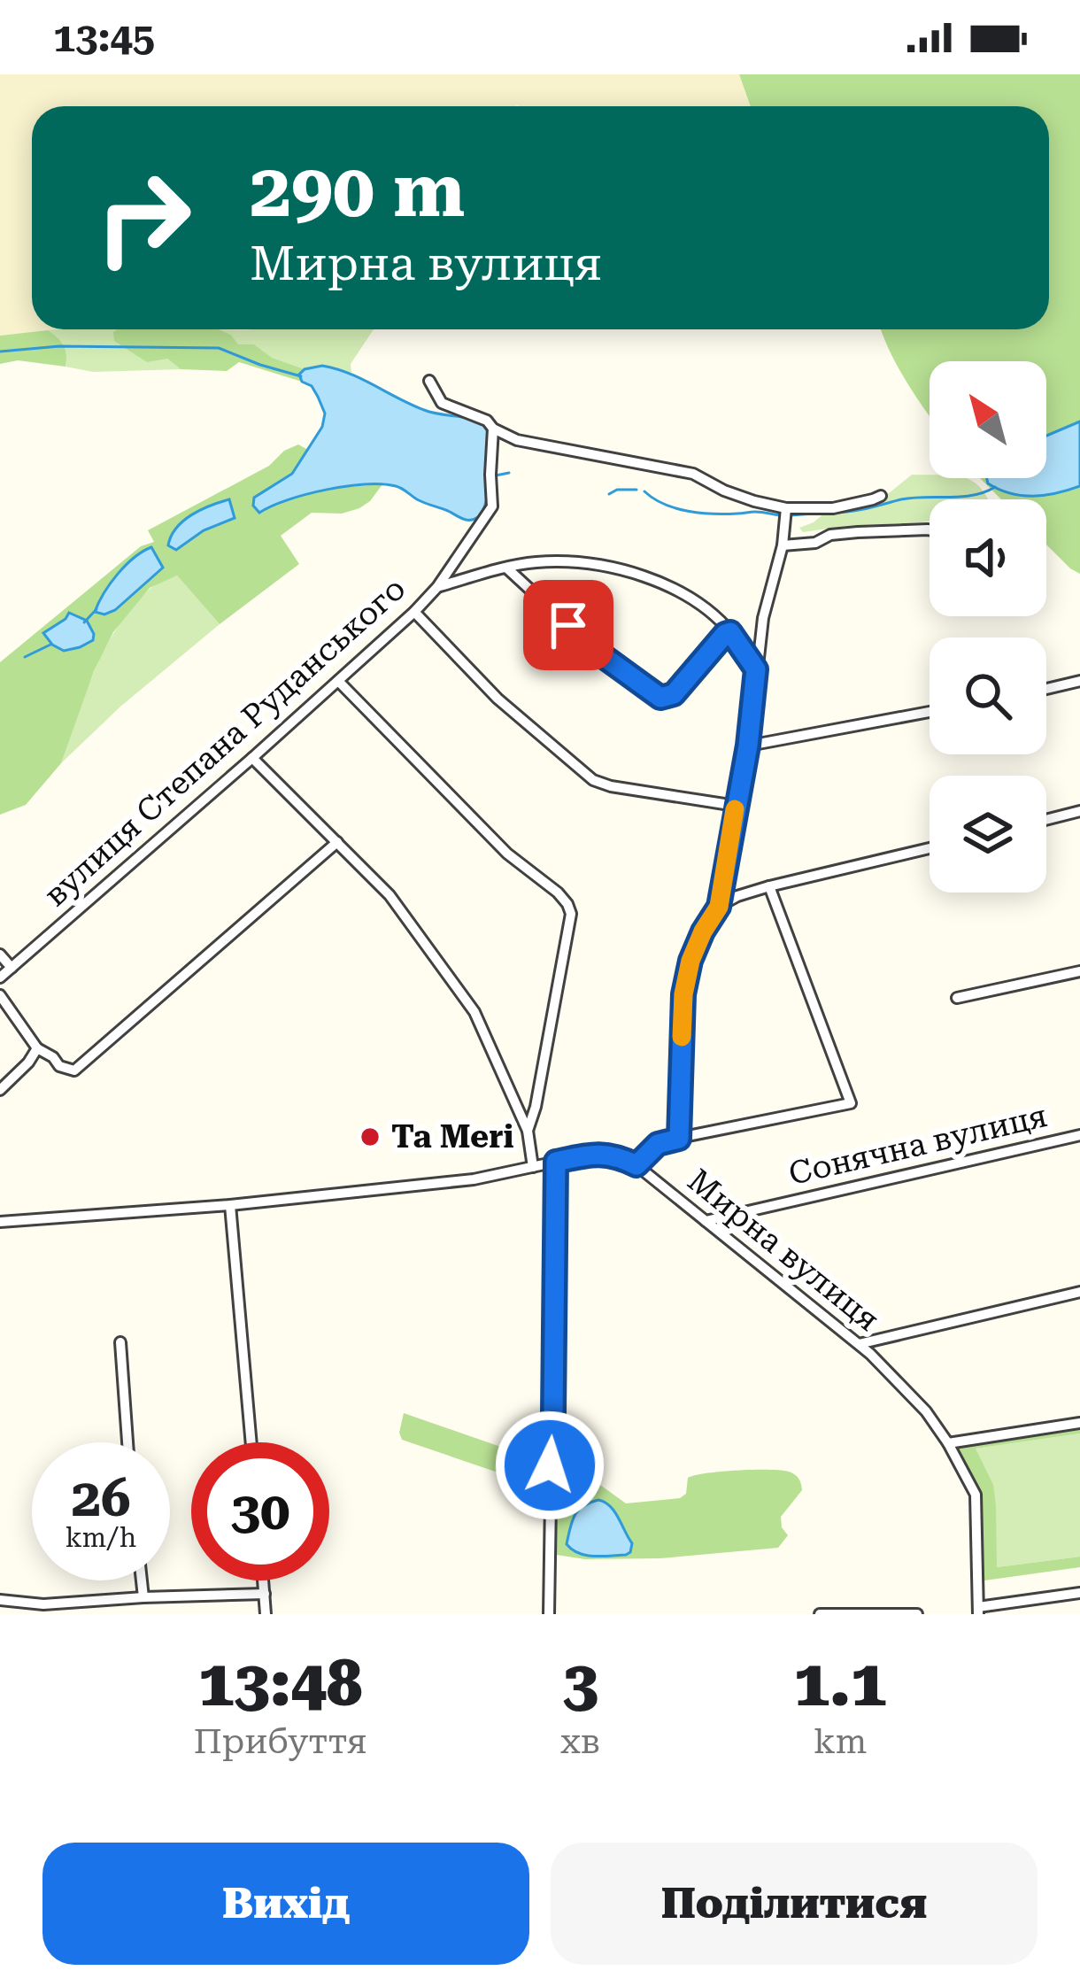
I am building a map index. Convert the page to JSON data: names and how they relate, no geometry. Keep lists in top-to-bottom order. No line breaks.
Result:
{"streets":{"street":["вулиця Степана Руданського","Сонячна вулиця","Мирна вулиця"]},"crossings":[["Сонячна вулиця","Мирна вулиця"]],"places":["Ta Meri"],"north":"top left","page":{"status":"13:45","turn":["290 m","Мирна вулиця"],"speed":"26 km/h","limit":"30","eta":["13:48","Прибуття","3","хв","1.1","km"],"buttons":["Вихід","Поділитися"]}}
